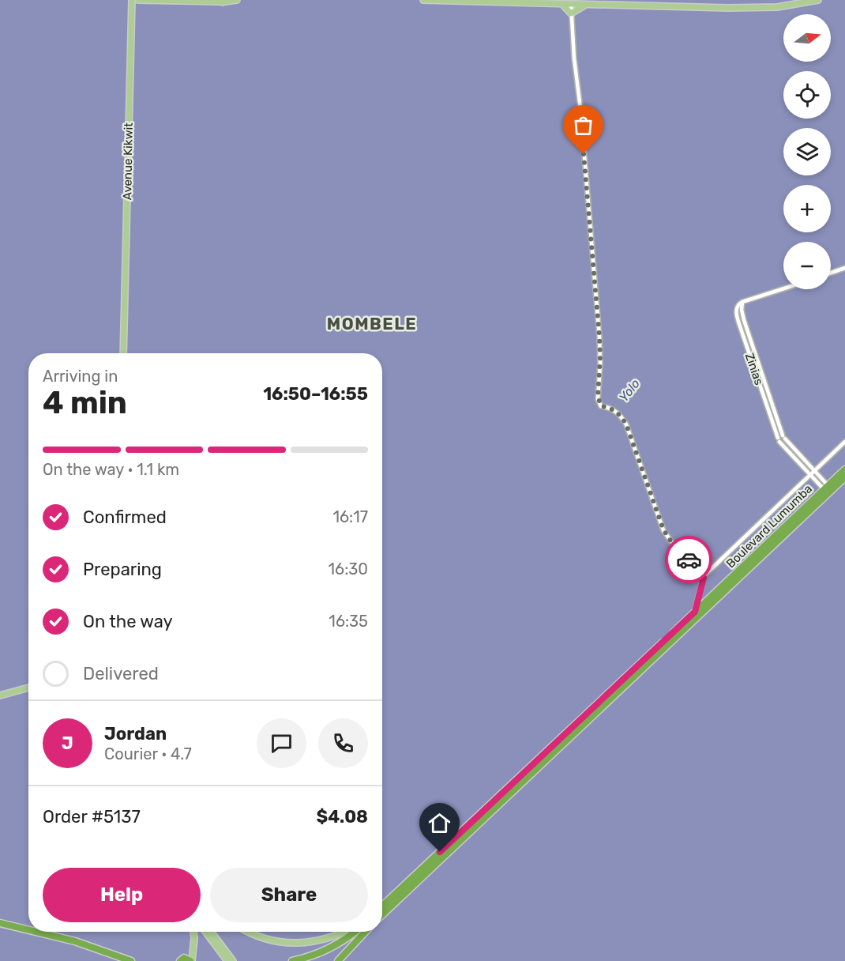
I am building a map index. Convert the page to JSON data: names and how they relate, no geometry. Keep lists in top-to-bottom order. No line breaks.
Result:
{"streets":{"highway":["Boulevard Lumumba"],"main road":["Avenue Kikwit"],"street":["Zinias"]},"districts":["MOMBELE"],"water":["Yolo"],"north":"right","page":{"map_buttons":["+","−"],"heading":["4 min","Arriving in","16:50–16:55"],"panel":["Jordan","Courier · 4.7","Order #5137","$4.08"],"bar":"On the way · 1.1 km","list":[["Confirmed","16:17"],["Preparing","16:30"],["On the way","16:35"],"Delivered"],"round":"J","buttons":["Help","Share"]}}
